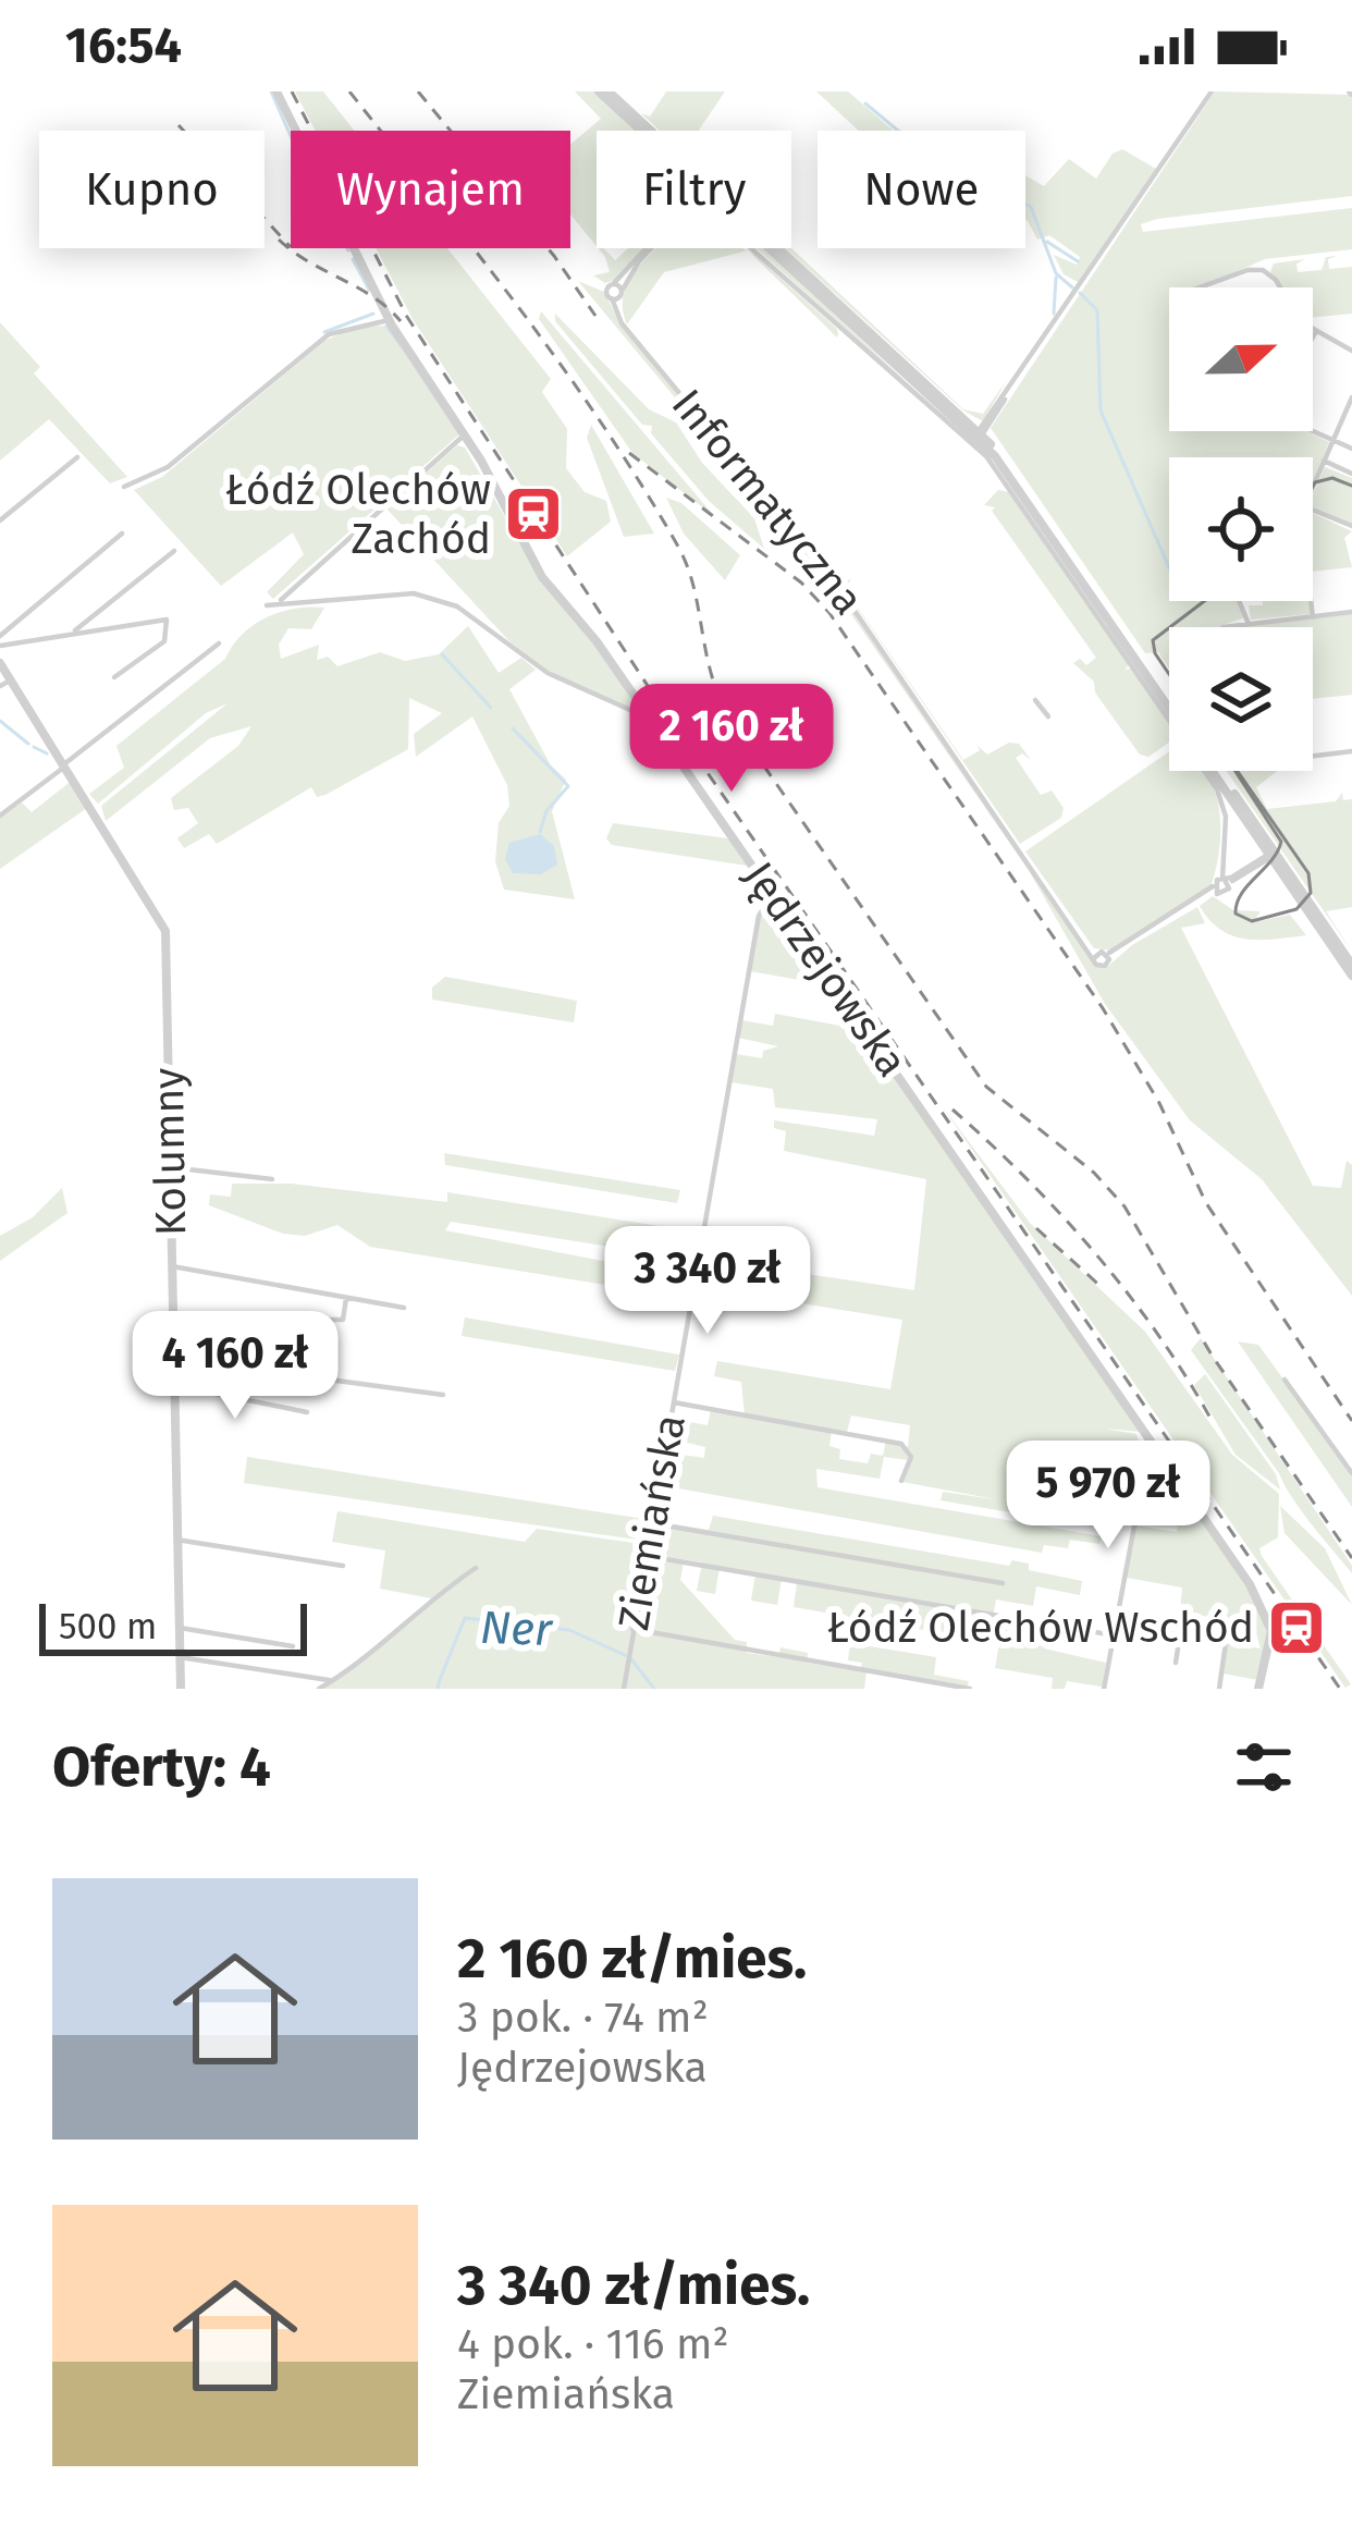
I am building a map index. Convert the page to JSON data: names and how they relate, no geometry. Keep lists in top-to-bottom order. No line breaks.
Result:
{"streets":{"street":["Informatyczna","Jędrzejowska","Kolumny","Ziemiańska"]},"crossings":[["Jędrzejowska","Ziemiańska"]],"water":["Ner"],"places":{"station":["Łódź Olechów Zachód","Łódź Olechów Wschód"]},"scale_bar":"500 m","north":"right","page":{"status":"16:54","chip":["Kupno","Wynajem","Filtry","Nowe"],"price":["2 160 zł","3 340 zł","4 160 zł","5 970 zł"],"scale":"500 m","heading":"Oferty: 4","list":[{"name":"2 160 zł/mies.","note":"3 pok. · 74 m² · Jędrzejowska"},{"name":"3 340 zł/mies.","note":"4 pok. · 116 m² · Ziemiańska"}]}}
